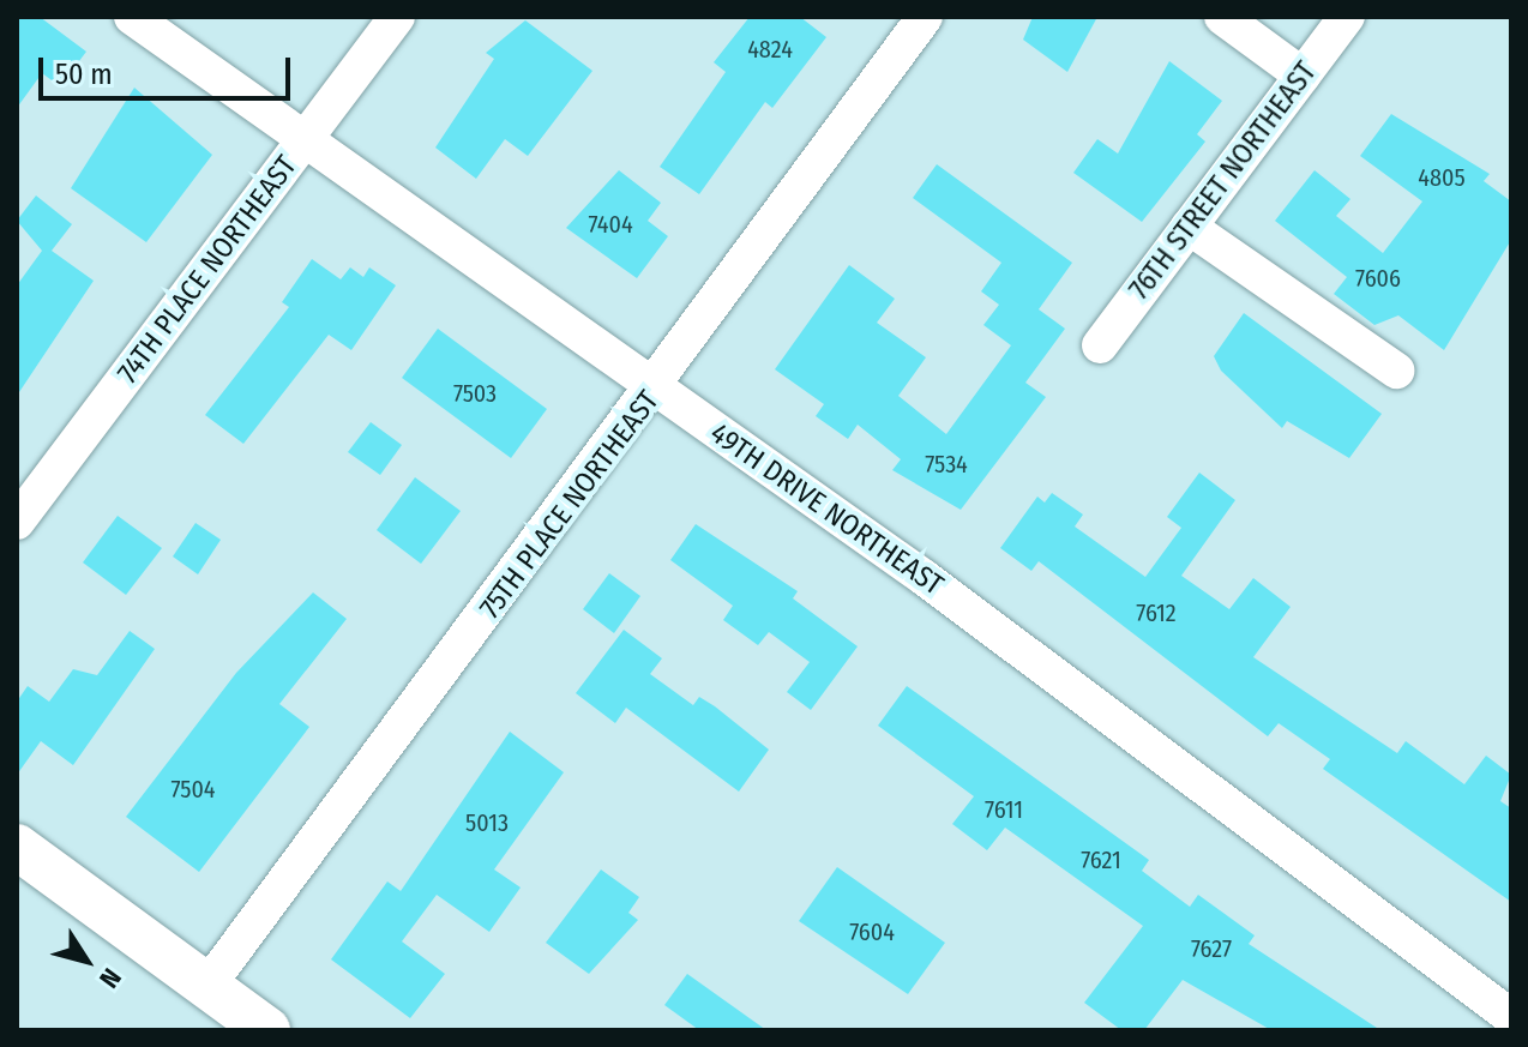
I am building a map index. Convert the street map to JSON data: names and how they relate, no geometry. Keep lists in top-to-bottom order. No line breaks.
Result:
{"streets":{"street":["76TH STREET NORTHEAST","74TH PLACE NORTHEAST","75TH PLACE NORTHEAST","49TH DRIVE NORTHEAST"]},"crossings":[["74TH PLACE NORTHEAST","49TH DRIVE NORTHEAST"],["75TH PLACE NORTHEAST","49TH DRIVE NORTHEAST"]],"house_numbers":["4824","4805","7404","7606","7503","7534","7612","7504","7611","5013","7621","7604","7627"],"scale_bar":"50 m","north":"bottom right"}
